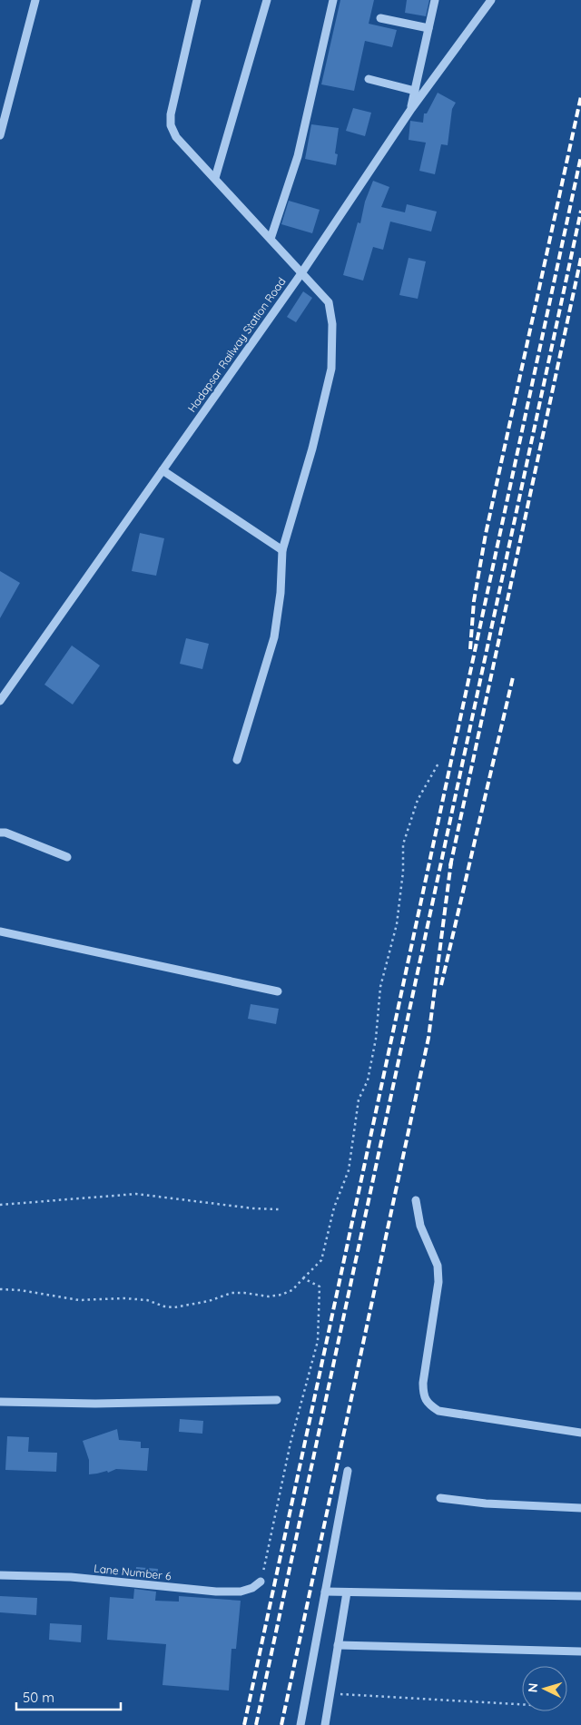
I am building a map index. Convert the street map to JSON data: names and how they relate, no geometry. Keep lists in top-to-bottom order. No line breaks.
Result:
{"streets":{"street":["Hadapsar Railway Station Road","Lane Number 6"]},"scale_bar":"50 m","north":"left"}
